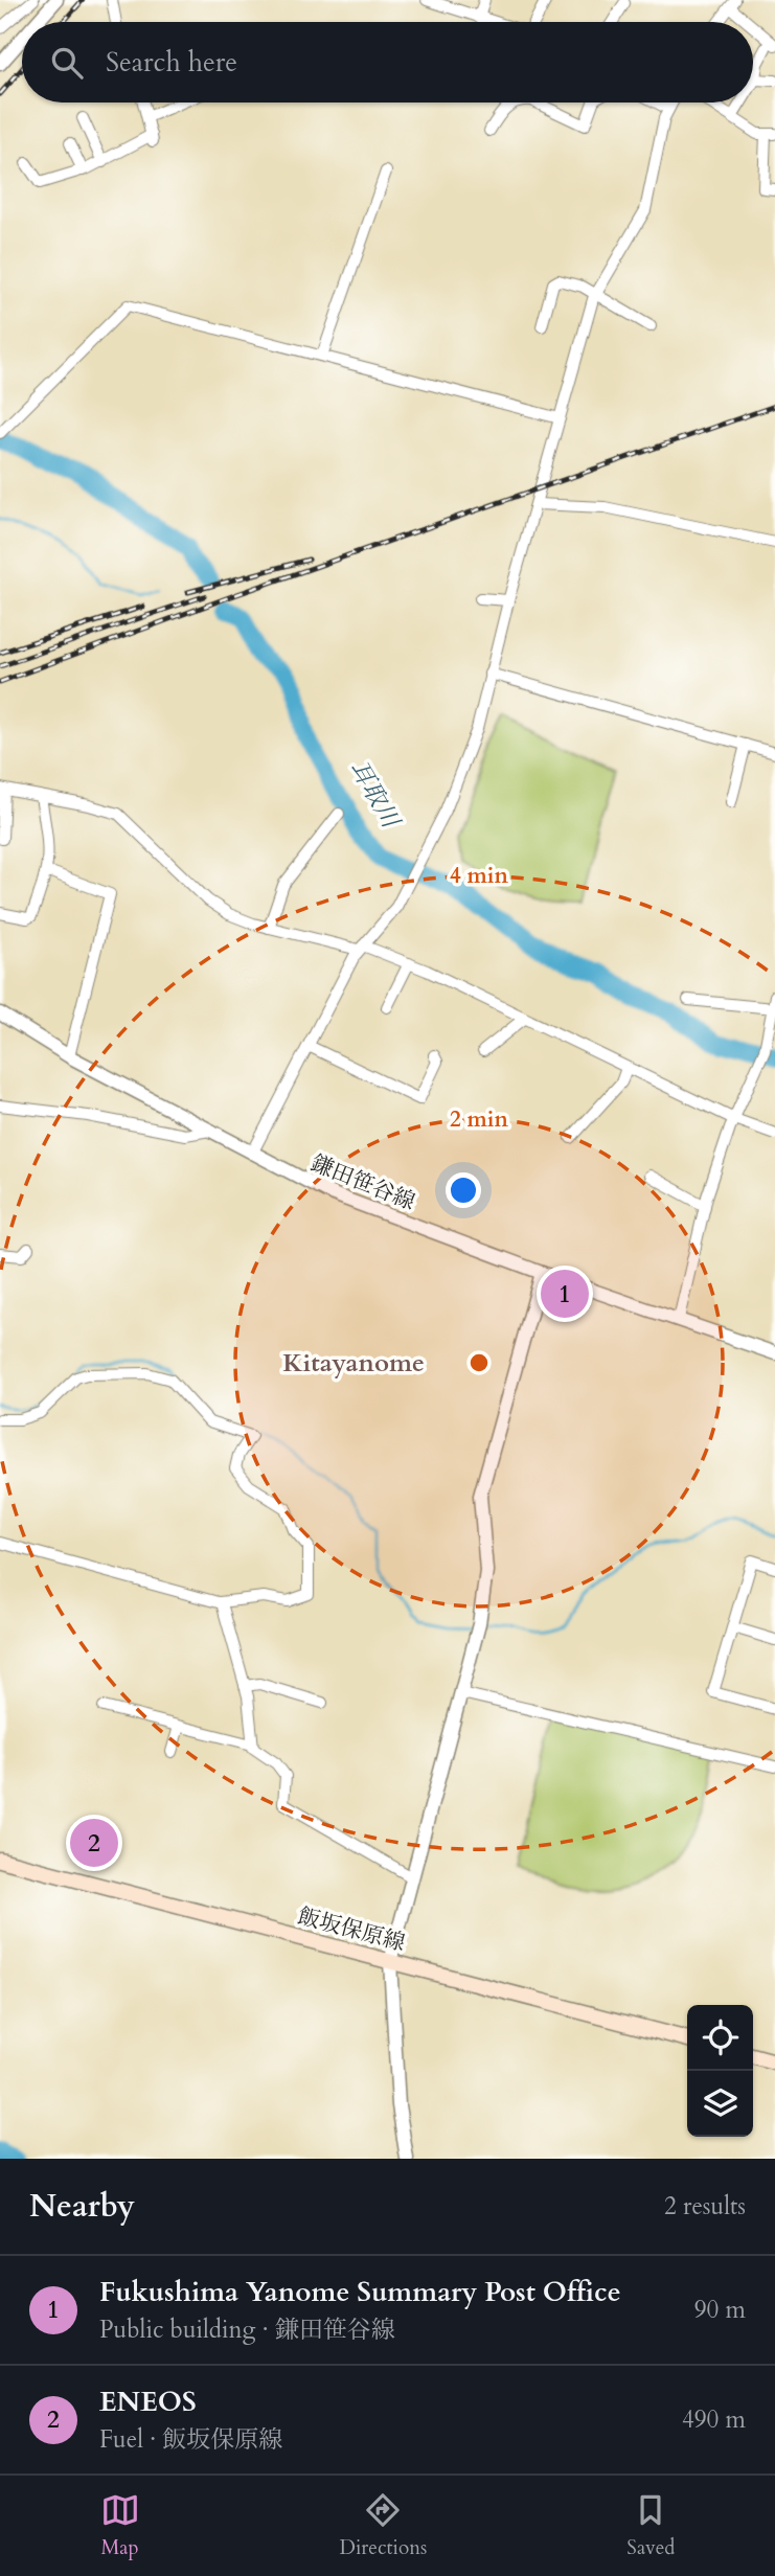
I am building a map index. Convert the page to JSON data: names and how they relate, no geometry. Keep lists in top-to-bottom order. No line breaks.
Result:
{"streets":{"main road":["飯坂保原線"],"street":["鎌田笹谷線"]},"districts":["Kitayanome"],"water":["耳取川"],"page":{"search":"Search here","pins":["1","2"],"heading":["Nearby","2 results"],"list":[{"mark":"1","name":"Fukushima Yanome Summary Post Office","note":"Public building · 鎌田笹谷線","value":"90 m"},{"mark":"2","name":"ENEOS","note":"Fuel · 飯坂保原線","value":"490 m"}],"nav":["Map","Directions","Saved"]},"rings":["4 min","2 min"]}
